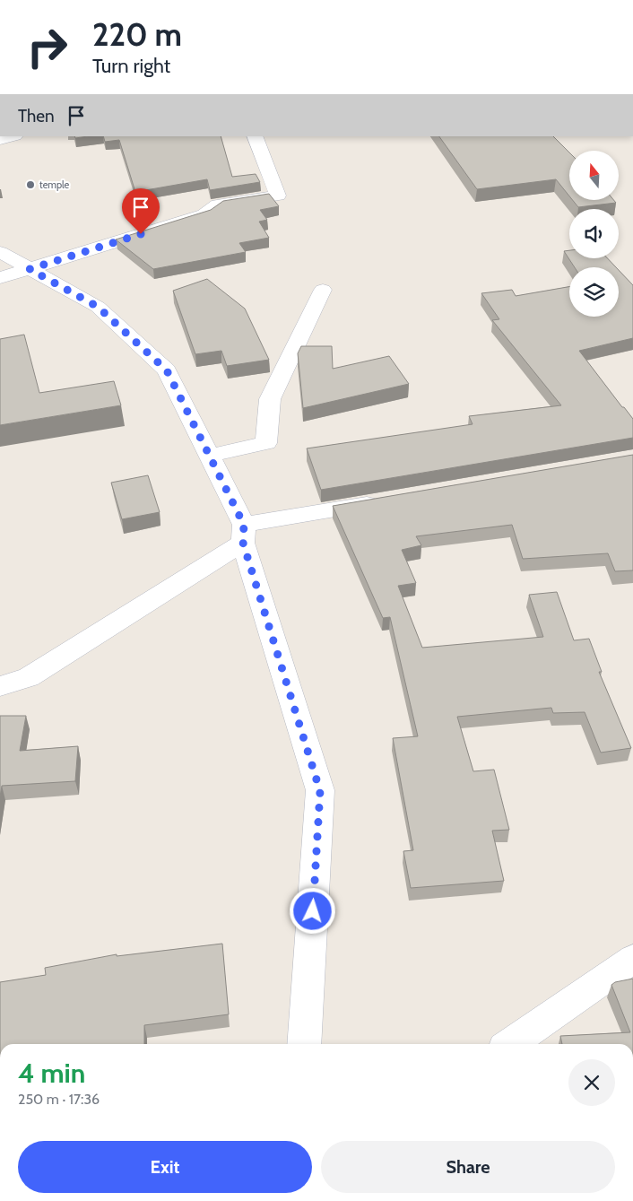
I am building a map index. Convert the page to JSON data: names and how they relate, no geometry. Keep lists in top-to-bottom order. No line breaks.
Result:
{"places":["temple"],"north":"top","page":{"turn":["220 m","Turn right"],"then":"Then","heading":["4 min","250 m · 17:36"],"buttons":["Exit","Share"]}}
